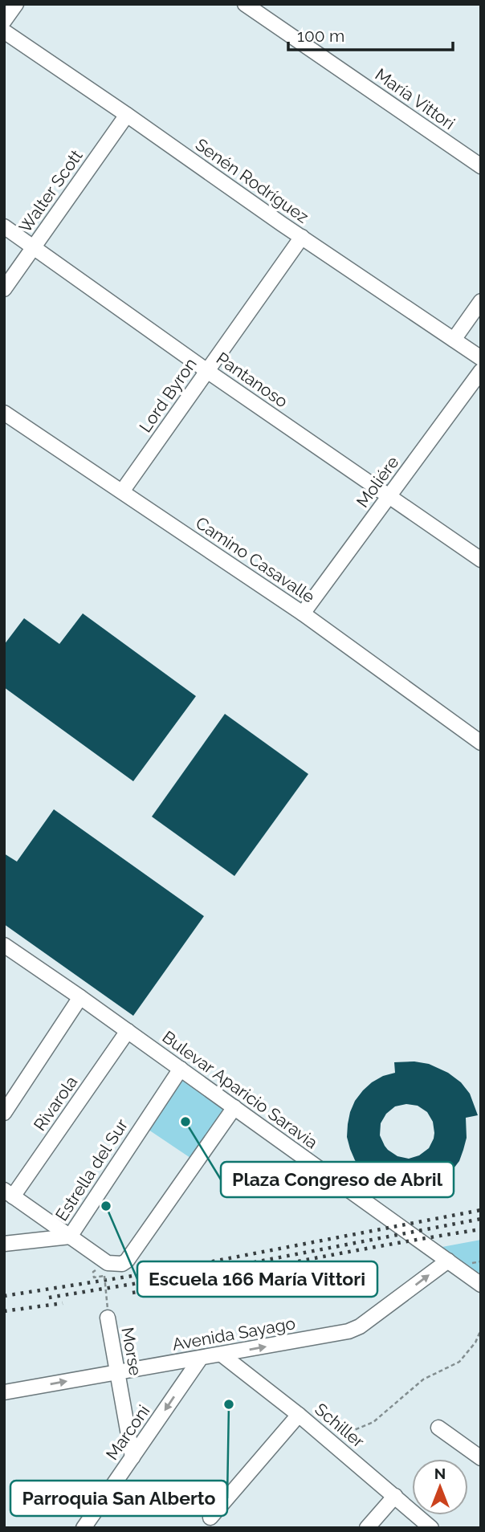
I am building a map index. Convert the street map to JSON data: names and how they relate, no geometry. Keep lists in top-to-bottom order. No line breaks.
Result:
{"streets":{"street":["María Vittori","Senén Rodríguez","Walter Scott","Pantanoso","Lord Byron","Moliére","Camino Casavalle","Bulevar Aparicio Saravia","Rivarola","Estrella del Sur","Avenida Sayago","Morse","Schiller","Marconi"]},"crossings":[["Senén Rodríguez","Walter Scott"],["Senén Rodríguez","Lord Byron"],["Walter Scott","Pantanoso"],["Pantanoso","Lord Byron"],["Pantanoso","Moliére"],["Lord Byron","Camino Casavalle"],["Moliére","Camino Casavalle"],["Bulevar Aparicio Saravia","Rivarola"],["Bulevar Aparicio Saravia","Estrella del Sur"],["Bulevar Aparicio Saravia","Avenida Sayago"],["Avenida Sayago","Morse"],["Avenida Sayago","Schiller"],["Avenida Sayago","Marconi"],["Morse","Marconi"]],"one_way":["Avenida Sayago"],"places":["Plaza Congreso de Abril","Escuela 166 María Vittori","Parroquia San Alberto"],"scale_bar":"100 m","north":"top"}
